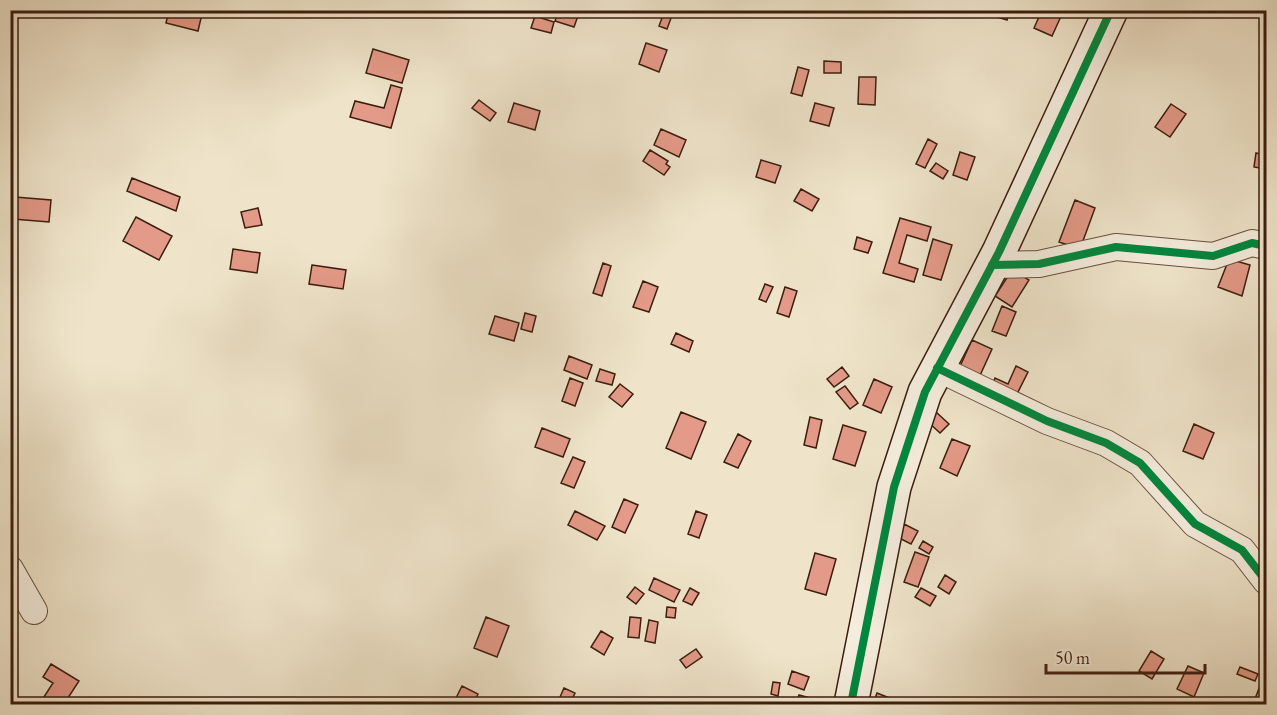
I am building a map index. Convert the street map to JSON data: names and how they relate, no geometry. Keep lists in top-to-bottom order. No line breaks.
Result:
{"scale_bar":"50 m"}
